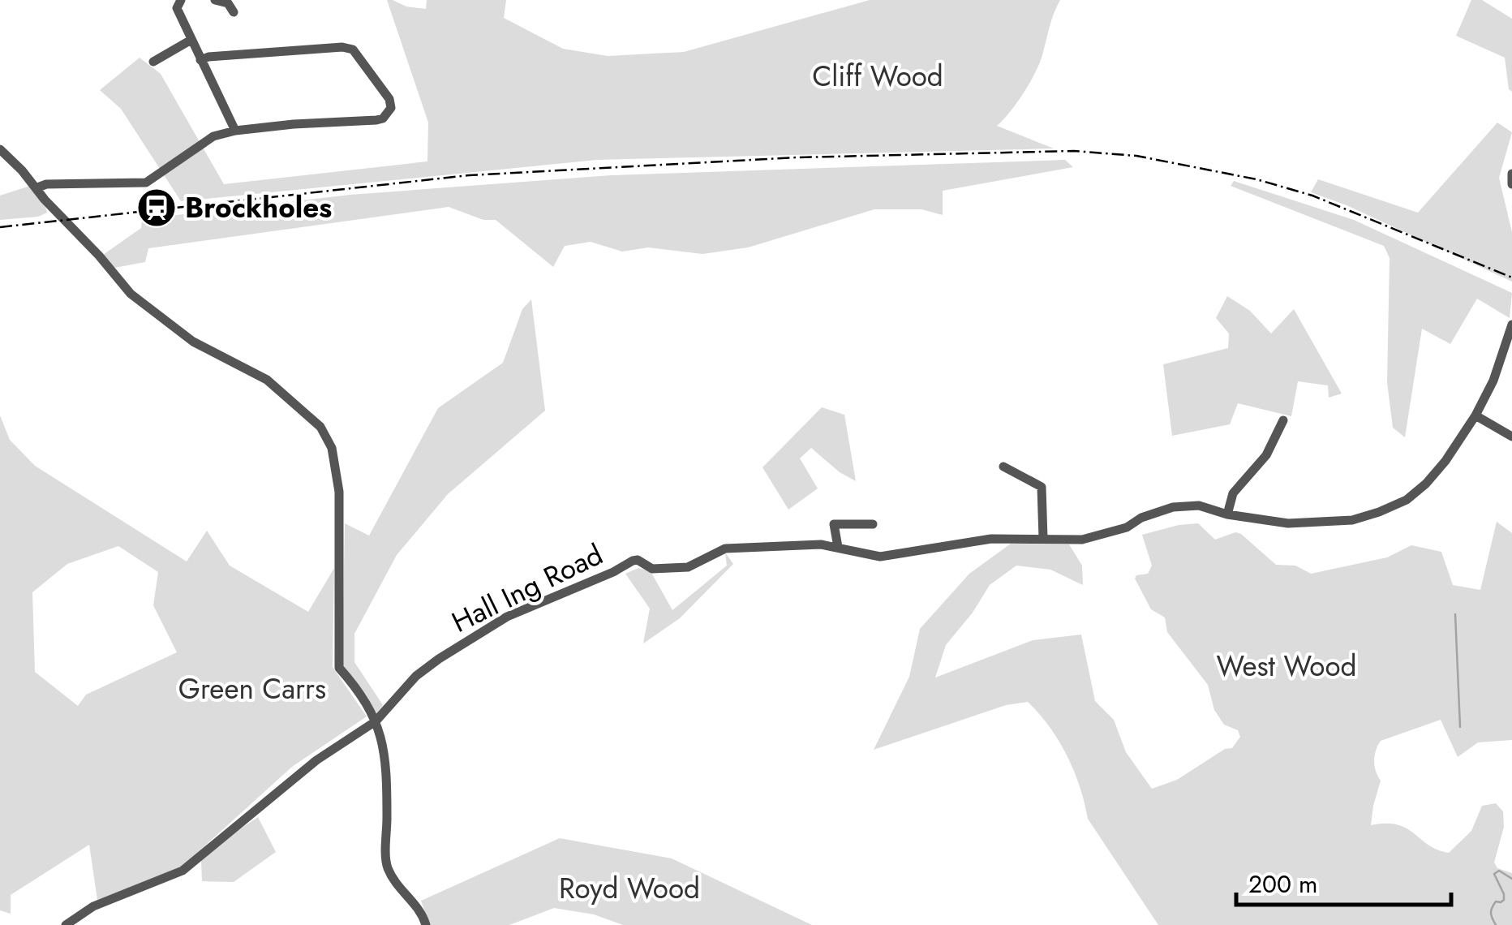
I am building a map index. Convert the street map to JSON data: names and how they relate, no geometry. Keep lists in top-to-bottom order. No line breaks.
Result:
{"streets":{"street":["Hall Ing Road"]},"parks":["Cliff Wood","West Wood","Green Carrs","Royd Wood"],"places":{"station":["Brockholes"]},"scale_bar":"200 m"}
